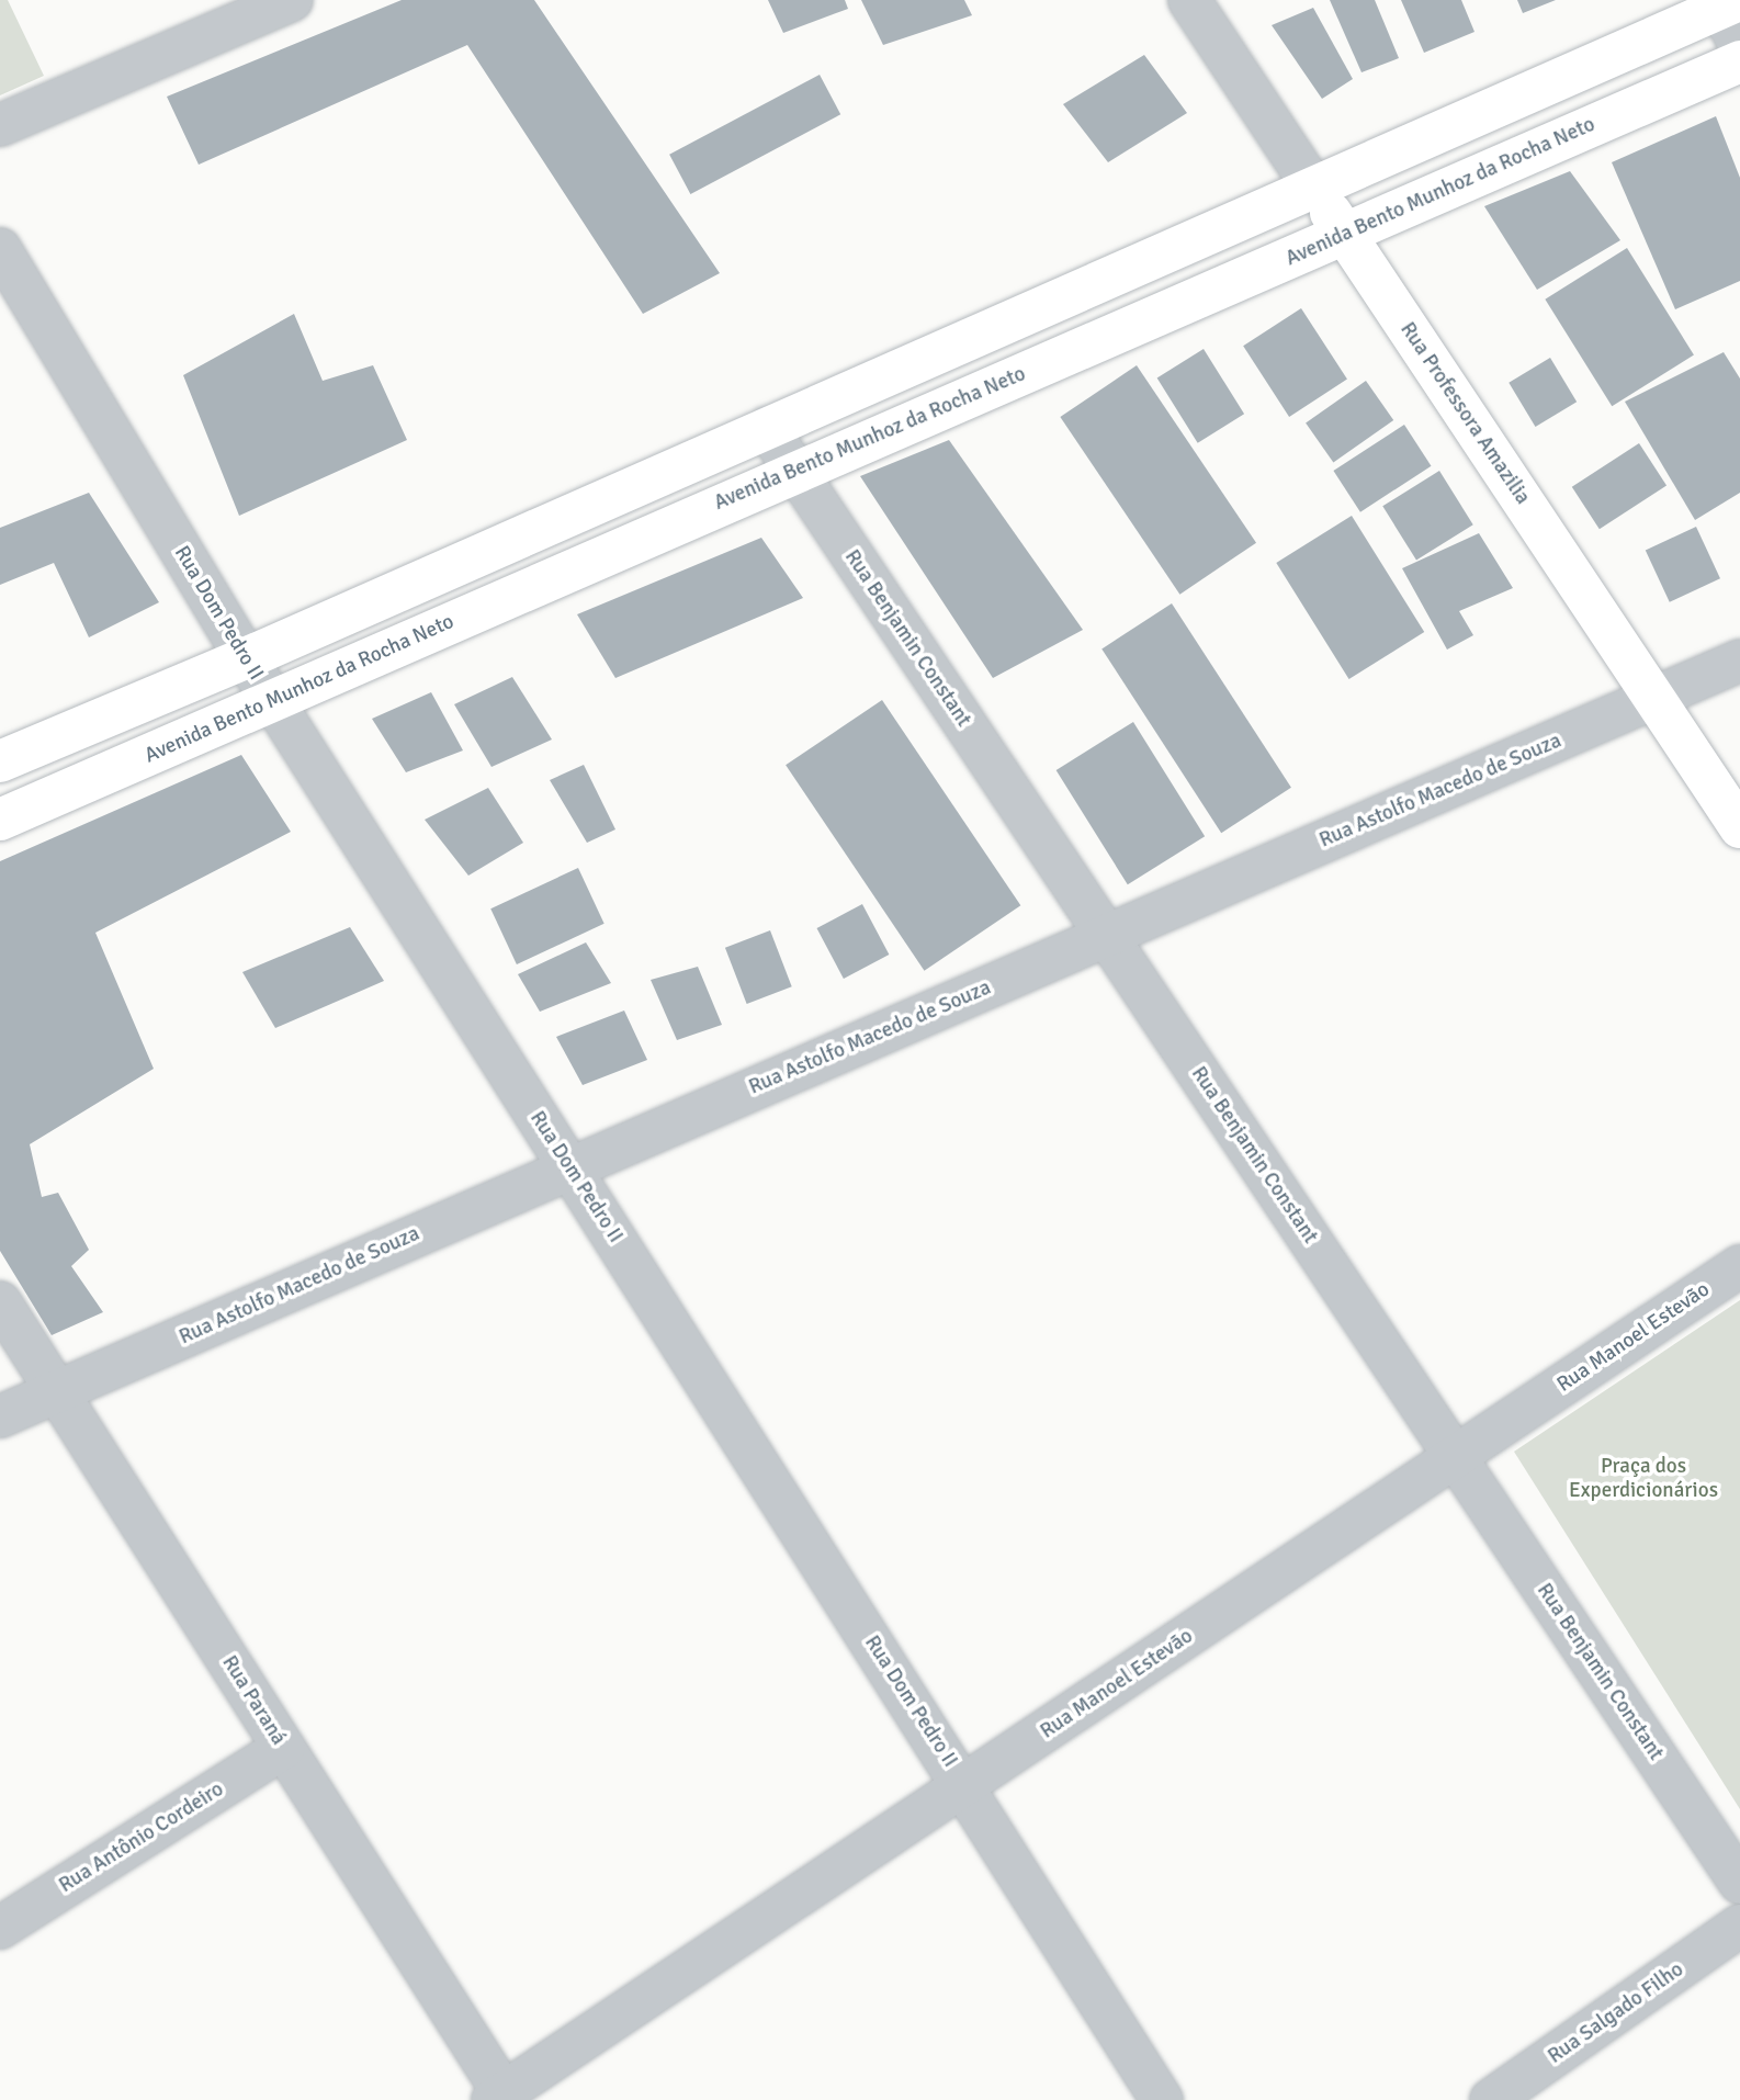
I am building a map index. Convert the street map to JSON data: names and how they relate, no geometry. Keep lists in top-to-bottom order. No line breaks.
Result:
{"streets":{"main road":["Avenida Bento Munhoz da Rocha Neto","Rua Professora Amazilia"],"street":["Rua Dom Pedro II","Rua Benjamin Constant","Rua Astolfo Macedo de Souza","Rua Manoel Estevão","Rua Paraná","Rua Antônio Cordeiro","Rua Salgado Filho"]},"crossings":[["Avenida Bento Munhoz da Rocha Neto","Rua Professora Amazilia"],["Avenida Bento Munhoz da Rocha Neto","Rua Dom Pedro II"],["Avenida Bento Munhoz da Rocha Neto","Rua Benjamin Constant"],["Rua Professora Amazilia","Rua Astolfo Macedo de Souza"],["Rua Dom Pedro II","Rua Astolfo Macedo de Souza"],["Rua Dom Pedro II","Rua Manoel Estevão"],["Rua Benjamin Constant","Rua Astolfo Macedo de Souza"],["Rua Benjamin Constant","Rua Manoel Estevão"],["Rua Astolfo Macedo de Souza","Rua Paraná"],["Rua Manoel Estevão","Rua Paraná"],["Rua Paraná","Rua Antônio Cordeiro"]],"parks":["Praça dos Experdicionários"]}
